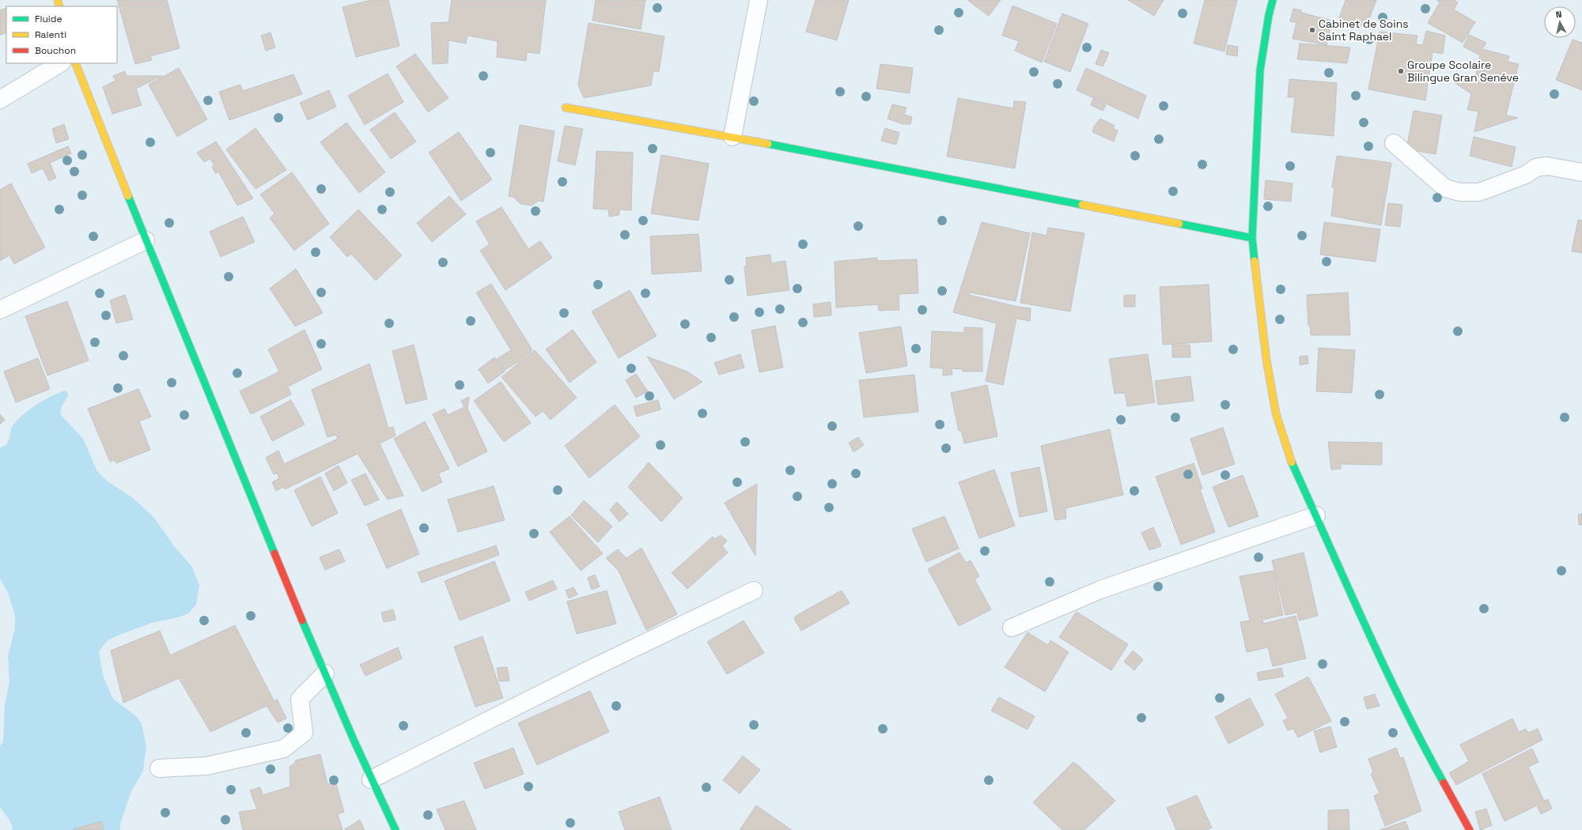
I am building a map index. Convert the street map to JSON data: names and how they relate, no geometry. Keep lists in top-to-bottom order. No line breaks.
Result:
{"places":["Cabinet de Soins Saint Raphael","Groupe Scolaire Bilingue Gran Senéve"],"legend":["Fluide","Ralenti","Bouchon"],"north":"top"}
